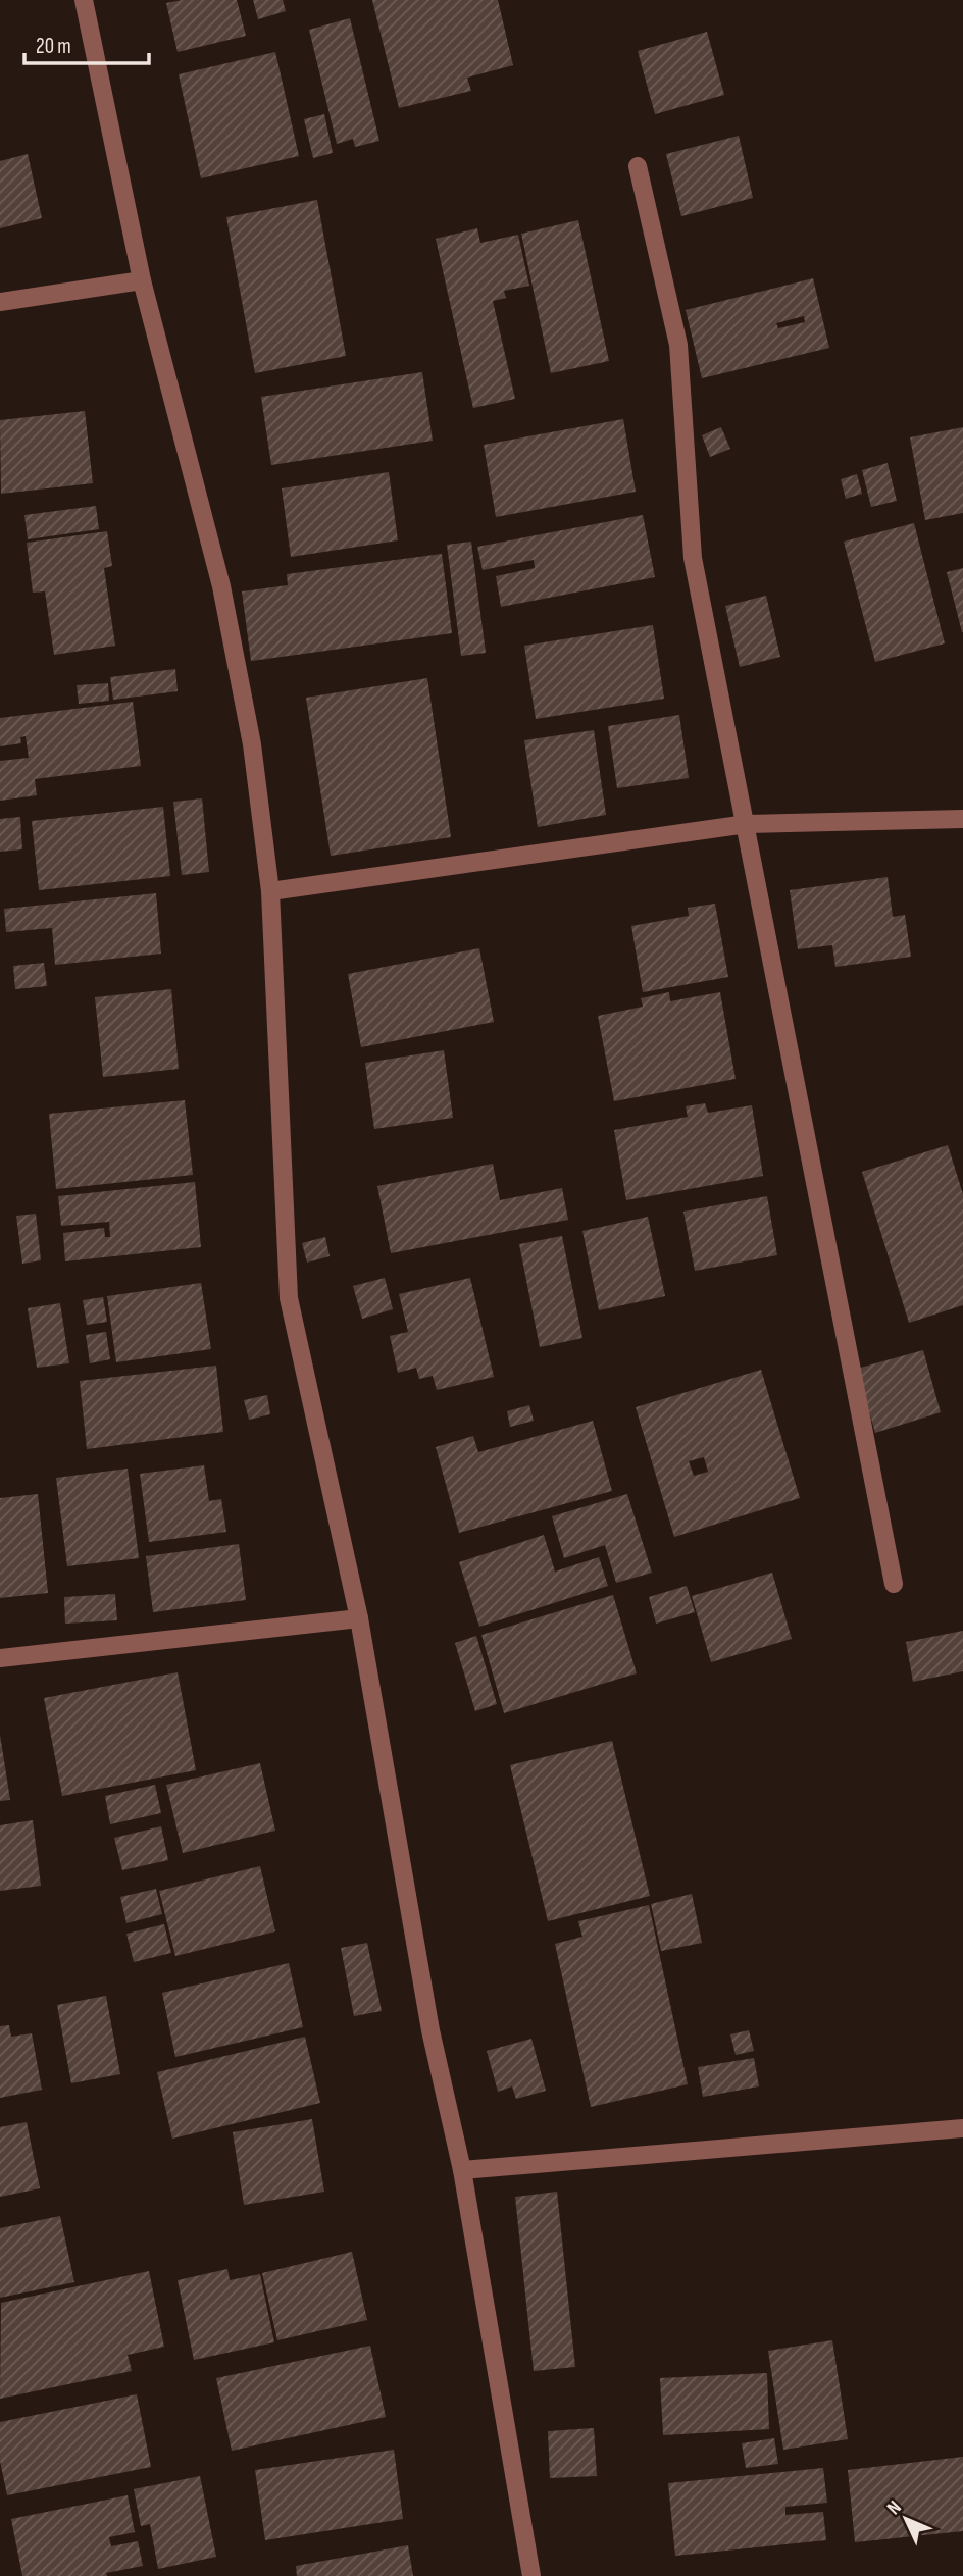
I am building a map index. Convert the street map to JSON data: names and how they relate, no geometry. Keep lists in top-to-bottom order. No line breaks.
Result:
{"scale_bar":"20 m","north":"top left"}
